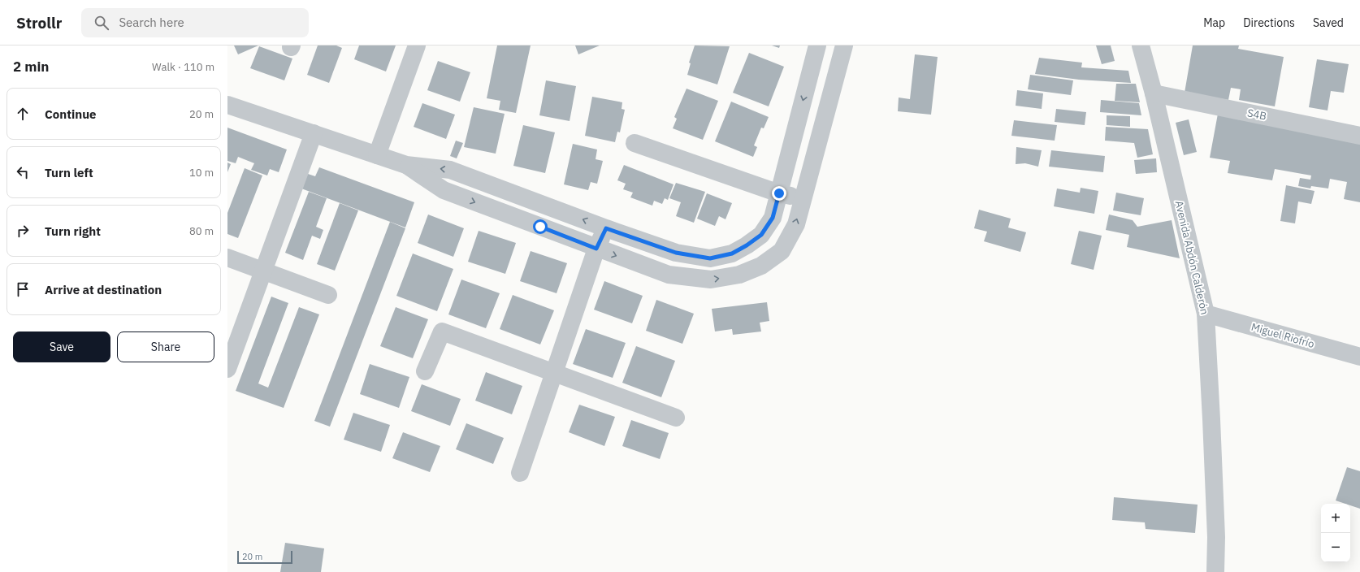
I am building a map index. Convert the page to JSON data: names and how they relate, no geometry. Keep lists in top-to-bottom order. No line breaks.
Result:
{"streets":{"street":["S4B","Avenida Abdón Calderón","Miguel Riofrío"]},"crossings":[["S4B","Avenida Abdón Calderón"],["Avenida Abdón Calderón","Miguel Riofrío"]],"scale_bar":"20 m","page":{"header":"Strollr","search":"Search here","nav":["Map","Directions","Saved"],"heading":["2 min","Walk · 110 m"],"list":[["Continue","20 m"],["Turn left","10 m"],["Turn right","80 m"],"Arrive at destination"],"buttons":["Save","Share"],"map_buttons":["+","−"],"scale":"20 m"}}
